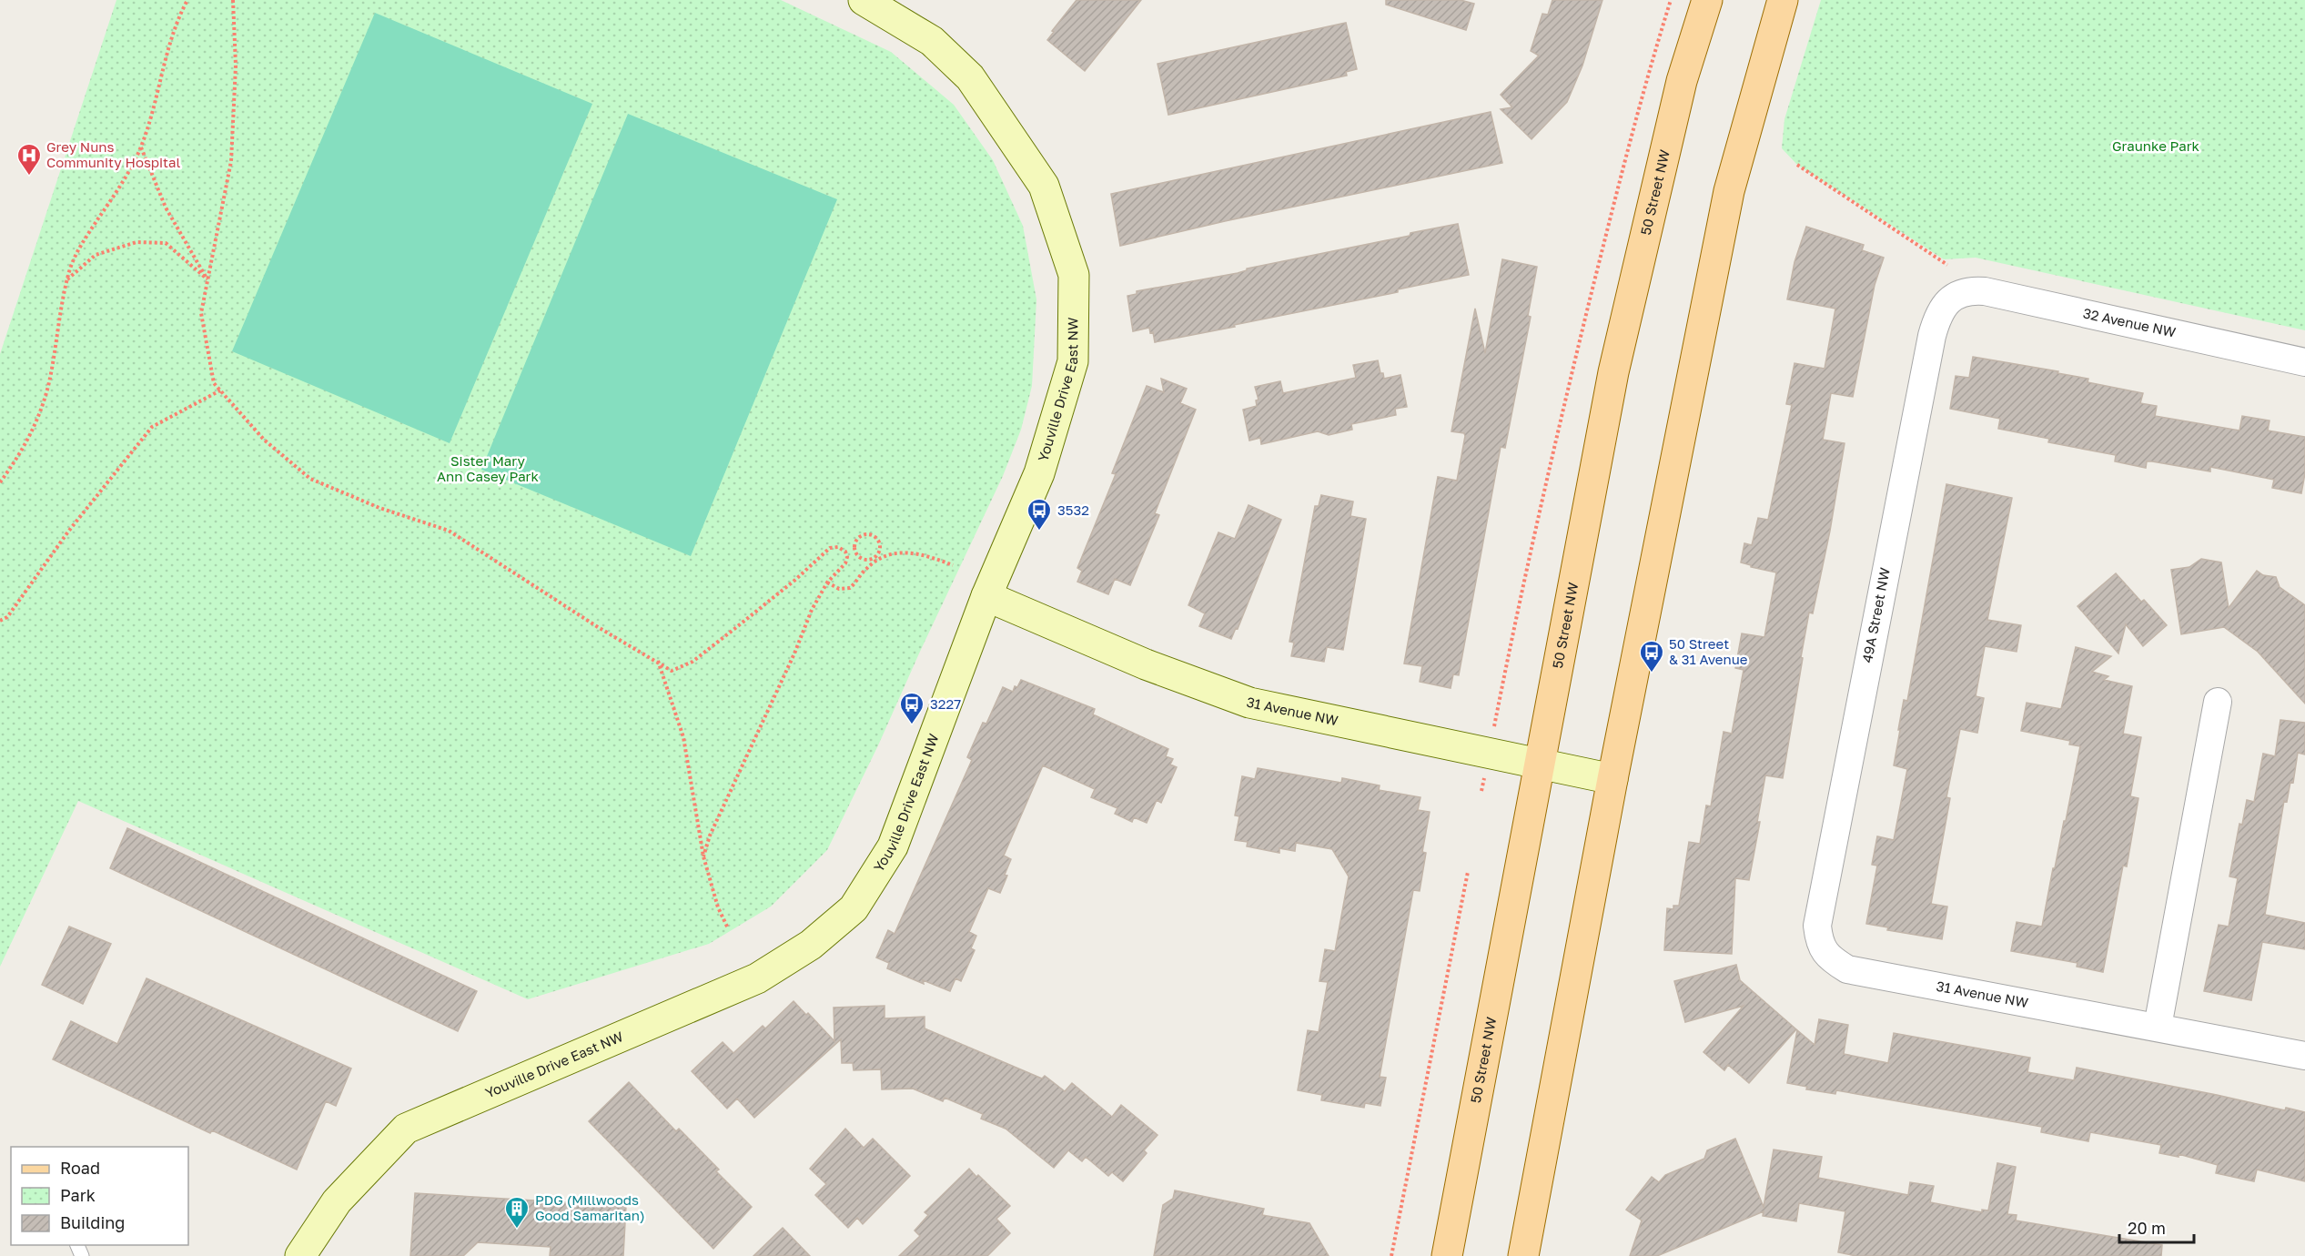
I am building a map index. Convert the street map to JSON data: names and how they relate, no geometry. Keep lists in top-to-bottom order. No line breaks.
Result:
{"streets":{"main road":["50 Street NW"],"street":["32 Avenue NW","Youville Drive East NW","49A Street NW","31 Avenue NW"]},"crossings":[["50 Street NW","31 Avenue NW"],["32 Avenue NW","49A Street NW"],["Youville Drive East NW","31 Avenue NW"],["49A Street NW","31 Avenue NW"]],"parks":["Graunke Park","Sister Mary Ann Casey Park"],"places":{"hospital":["Grey Nuns Community Hospital"],"bus stop":["3532","50 Street & 31 Avenue","3227"],"building":["PDG (Millwoods Good Samaritan)"]},"legend":["Road","Park","Building"],"scale_bar":"20 m"}
